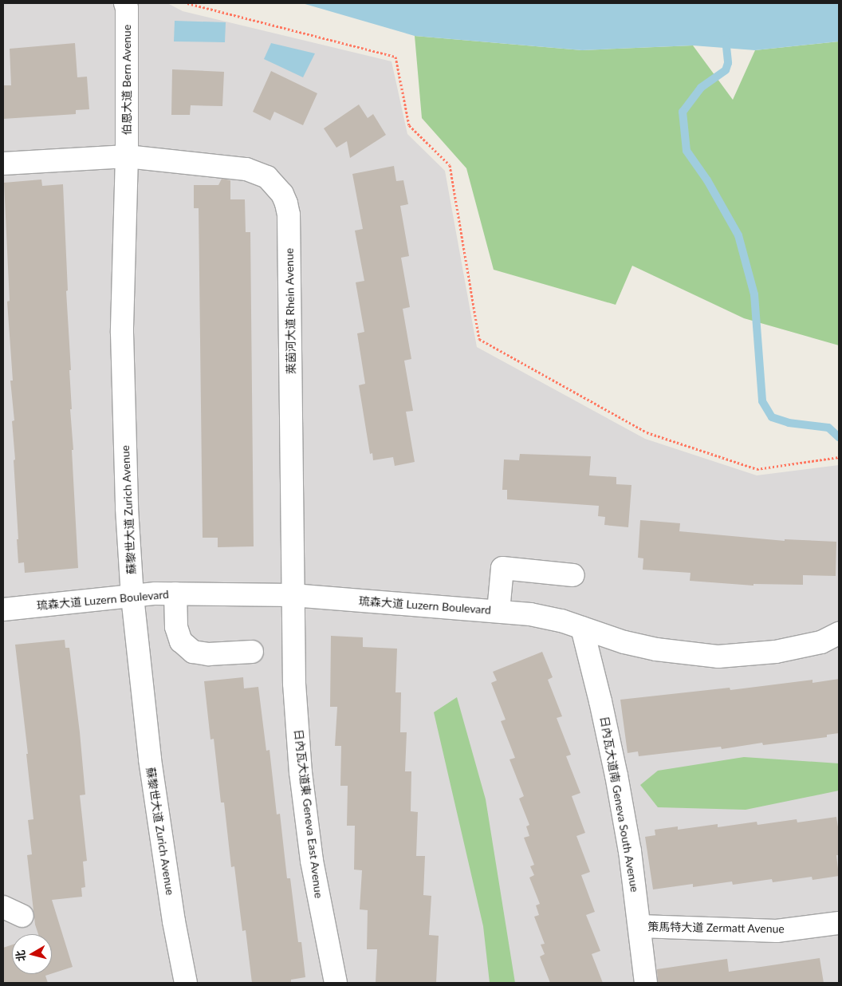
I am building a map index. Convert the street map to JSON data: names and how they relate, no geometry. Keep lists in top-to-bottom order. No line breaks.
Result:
{"streets":{"lane":["伯恩大道 Bern Avenue","萊茵河大道 Rhein Avenue","蘇黎世大道 Zurich Avenue","琉森大道 Luzern Boulevard","日內瓦大道南 Geneva South Avenue","日內瓦大道東 Geneva East Avenue","策馬特大道 Zermatt Avenue"]},"crossings":[["伯恩大道 Bern Avenue","萊茵河大道 Rhein Avenue"],["伯恩大道 Bern Avenue","蘇黎世大道 Zurich Avenue"],["萊茵河大道 Rhein Avenue","蘇黎世大道 Zurich Avenue"],["萊茵河大道 Rhein Avenue","琉森大道 Luzern Boulevard"],["萊茵河大道 Rhein Avenue","日內瓦大道東 Geneva East Avenue"],["蘇黎世大道 Zurich Avenue","琉森大道 Luzern Boulevard"],["琉森大道 Luzern Boulevard","日內瓦大道南 Geneva South Avenue"],["琉森大道 Luzern Boulevard","日內瓦大道東 Geneva East Avenue"],["日內瓦大道南 Geneva South Avenue","策馬特大道 Zermatt Avenue"]],"north":"left"}
